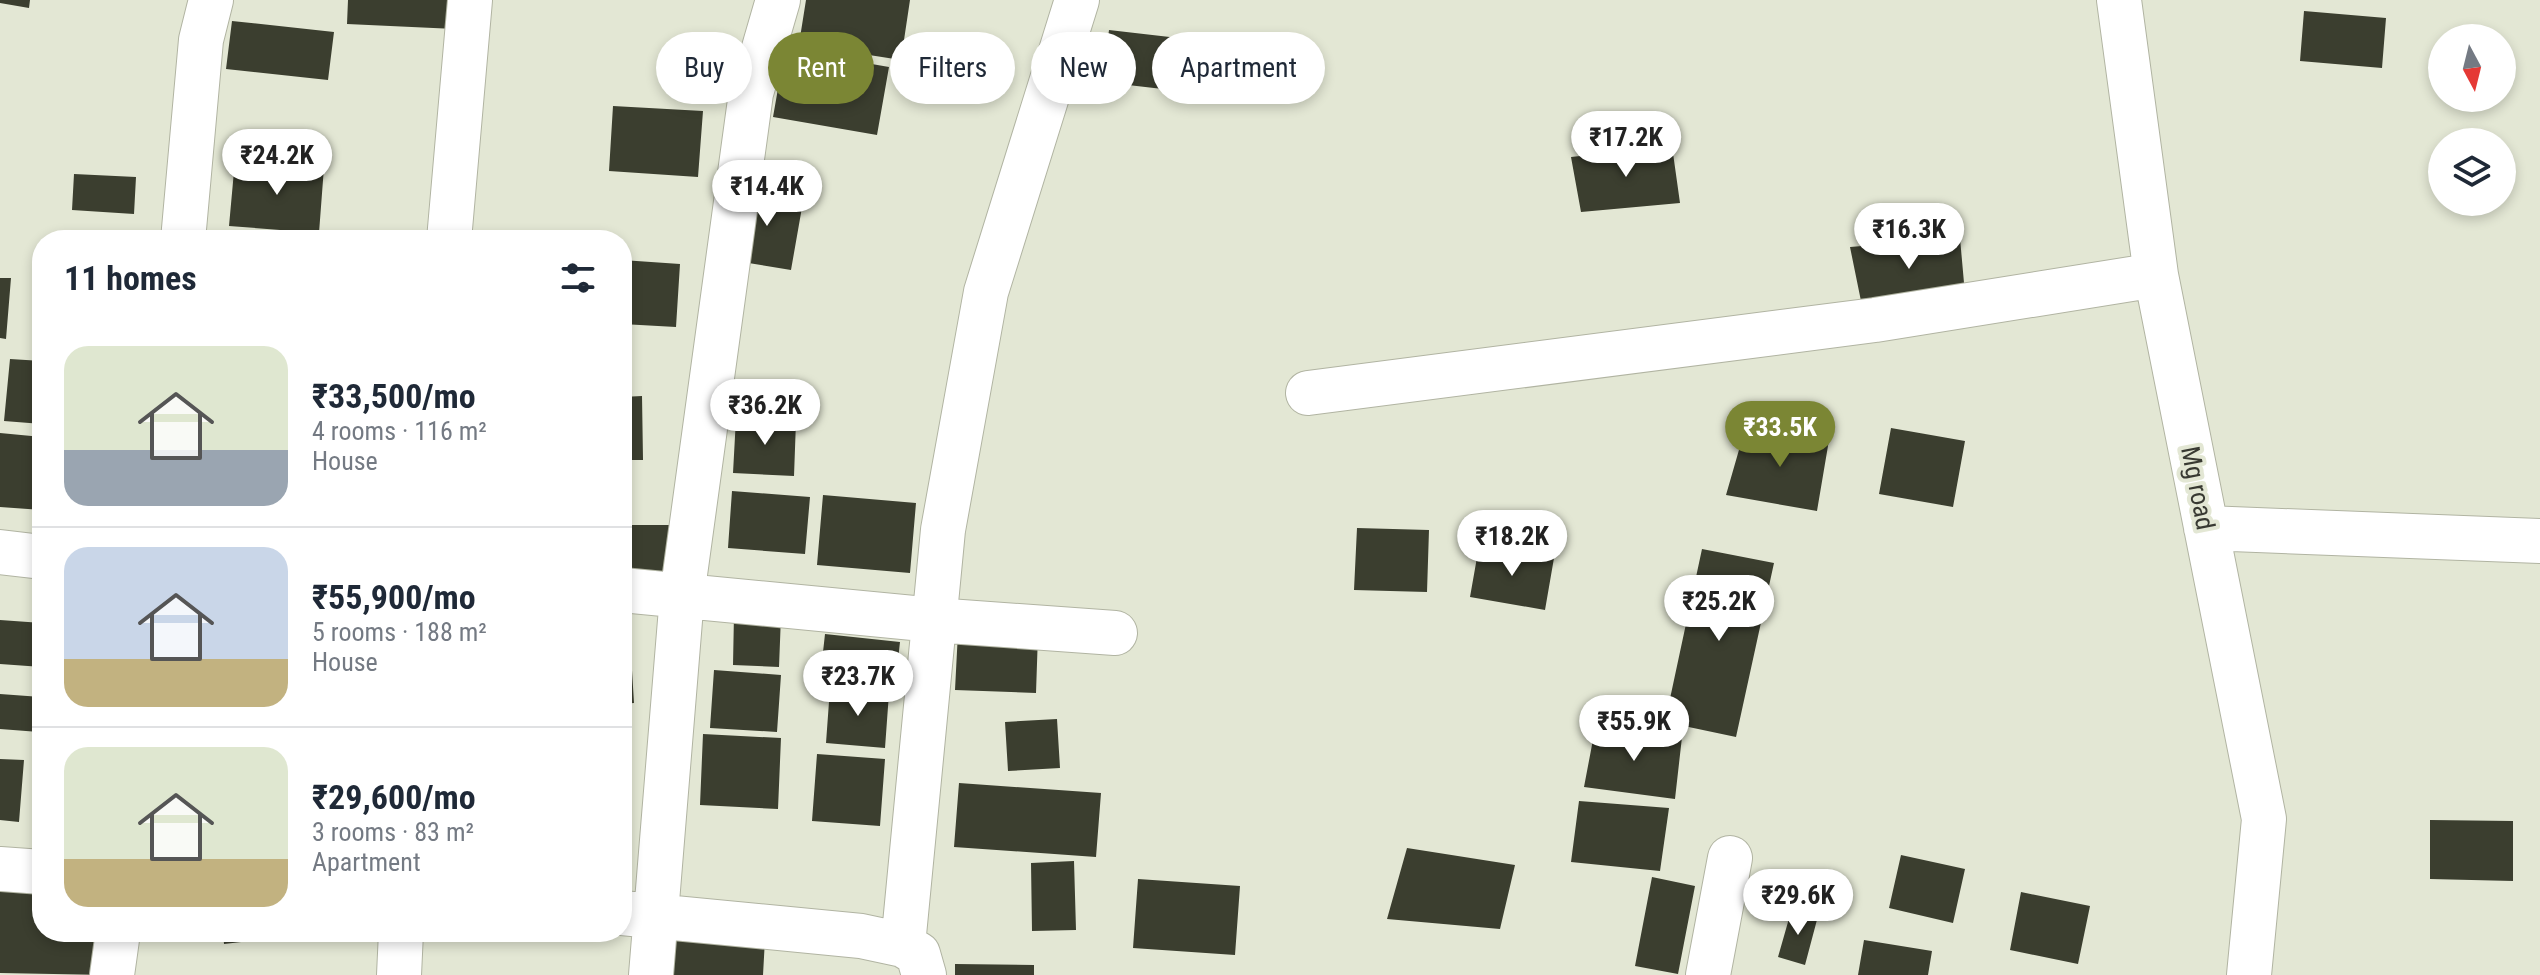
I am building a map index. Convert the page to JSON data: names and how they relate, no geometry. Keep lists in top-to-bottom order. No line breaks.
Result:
{"streets":{"street":["Mg road"]},"north":"bottom","page":{"chip":["Buy","Rent","Filters","New","Apartment"],"price":["₹17.2K","₹24.2K","₹14.4K","₹16.3K","₹36.2K","₹33.5K","₹18.2K","₹25.2K","₹23.7K","₹55.9K","₹29.6K"],"heading":"11 homes","list":[{"name":"₹33,500/mo","note":"4 rooms · 116 m² · House"},{"name":"₹55,900/mo","note":"5 rooms · 188 m² · House"},{"name":"₹29,600/mo","note":"3 rooms · 83 m² · Apartment"}]}}
